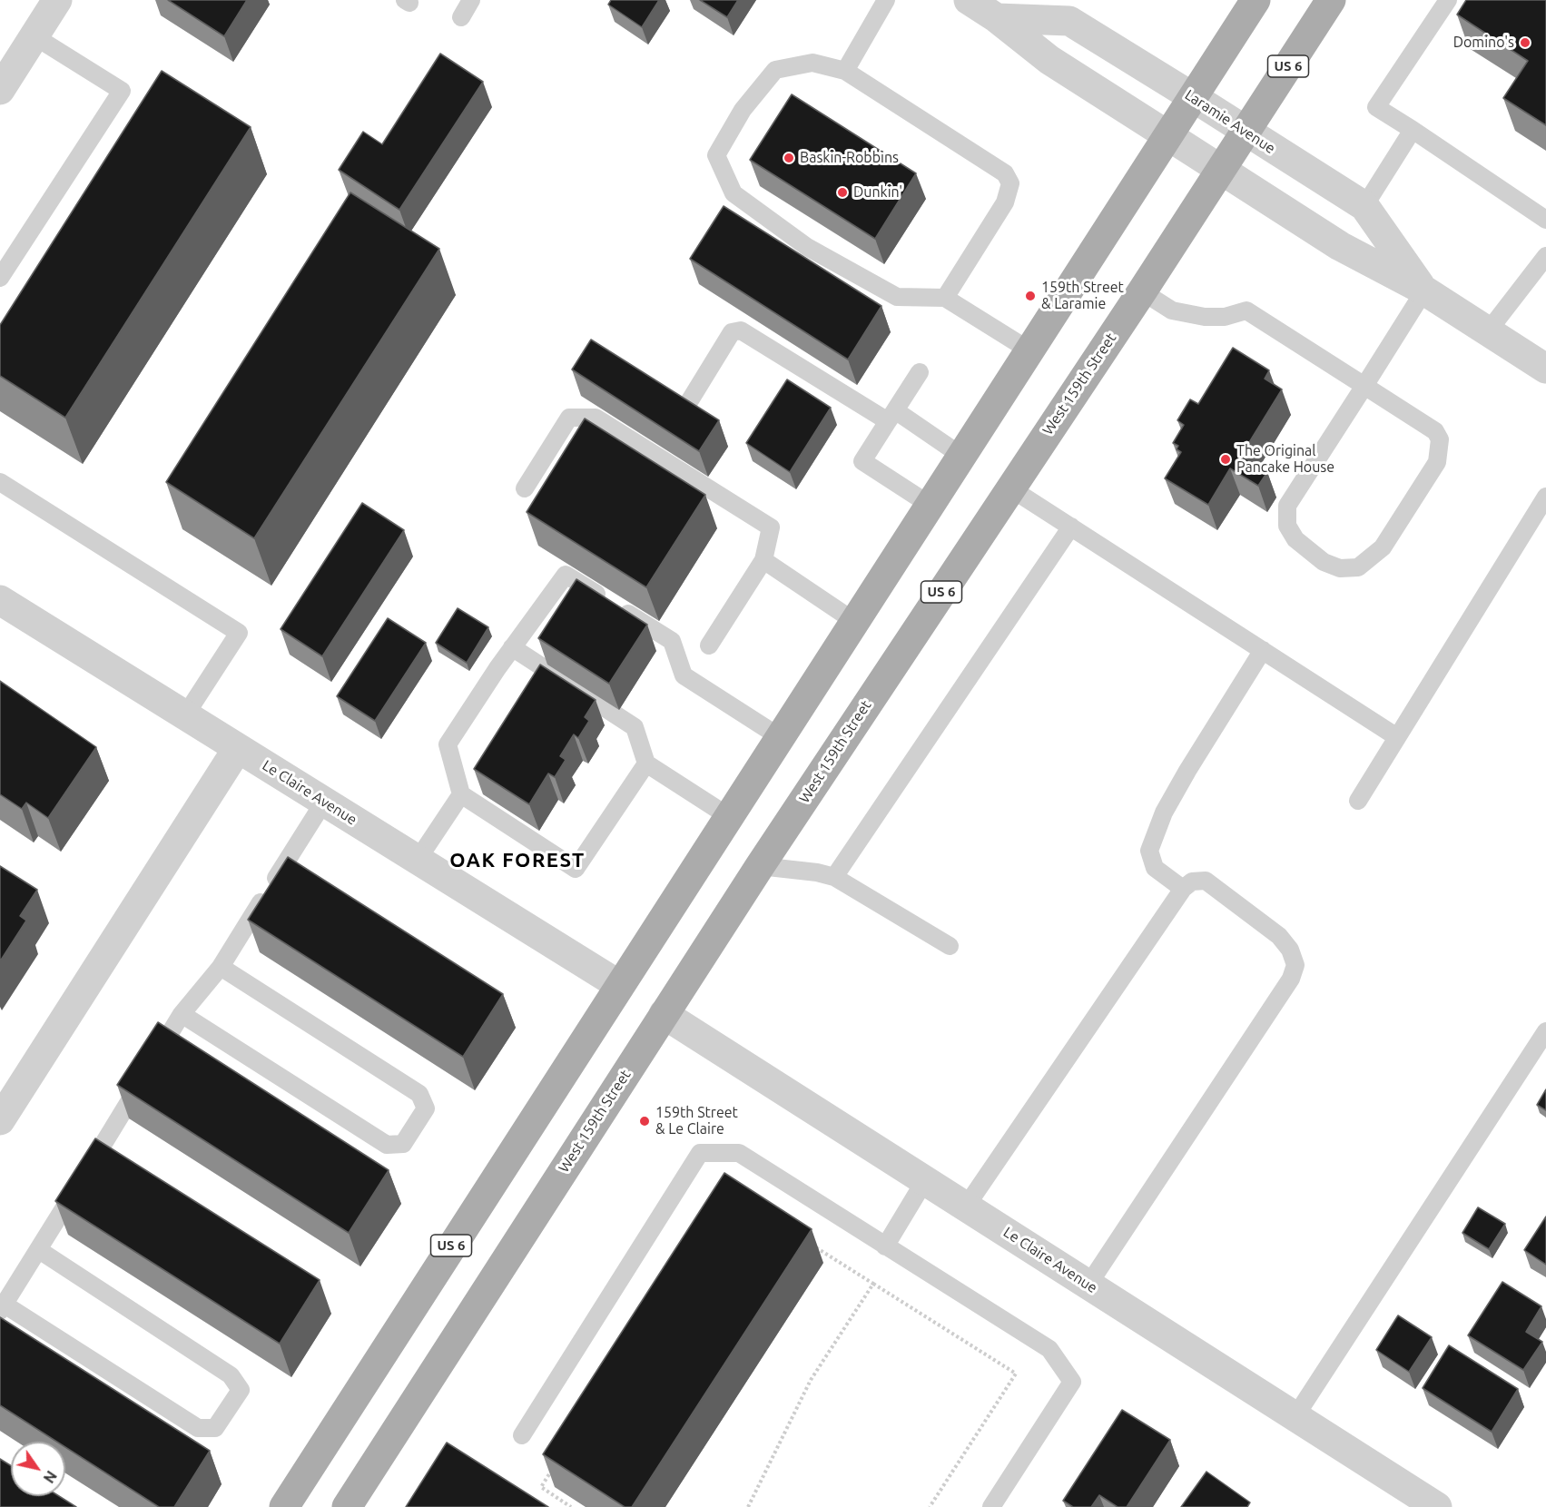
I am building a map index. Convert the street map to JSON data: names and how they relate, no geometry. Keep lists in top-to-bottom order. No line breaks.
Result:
{"streets":{"main road":["US 6","West 159th Street"],"street":["Laramie Avenue","Le Claire Avenue"]},"crossings":[["US 6","Laramie Avenue"],["US 6","Le Claire Avenue"],["Laramie Avenue","West 159th Street"],["West 159th Street","Le Claire Avenue"]],"districts":["OAK FOREST"],"places":["Domino's","Baskin-Robbins","Dunkin'","159th Street & Laramie","The Original Pancake House","159th Street & Le Claire"],"north":"bottom right"}
